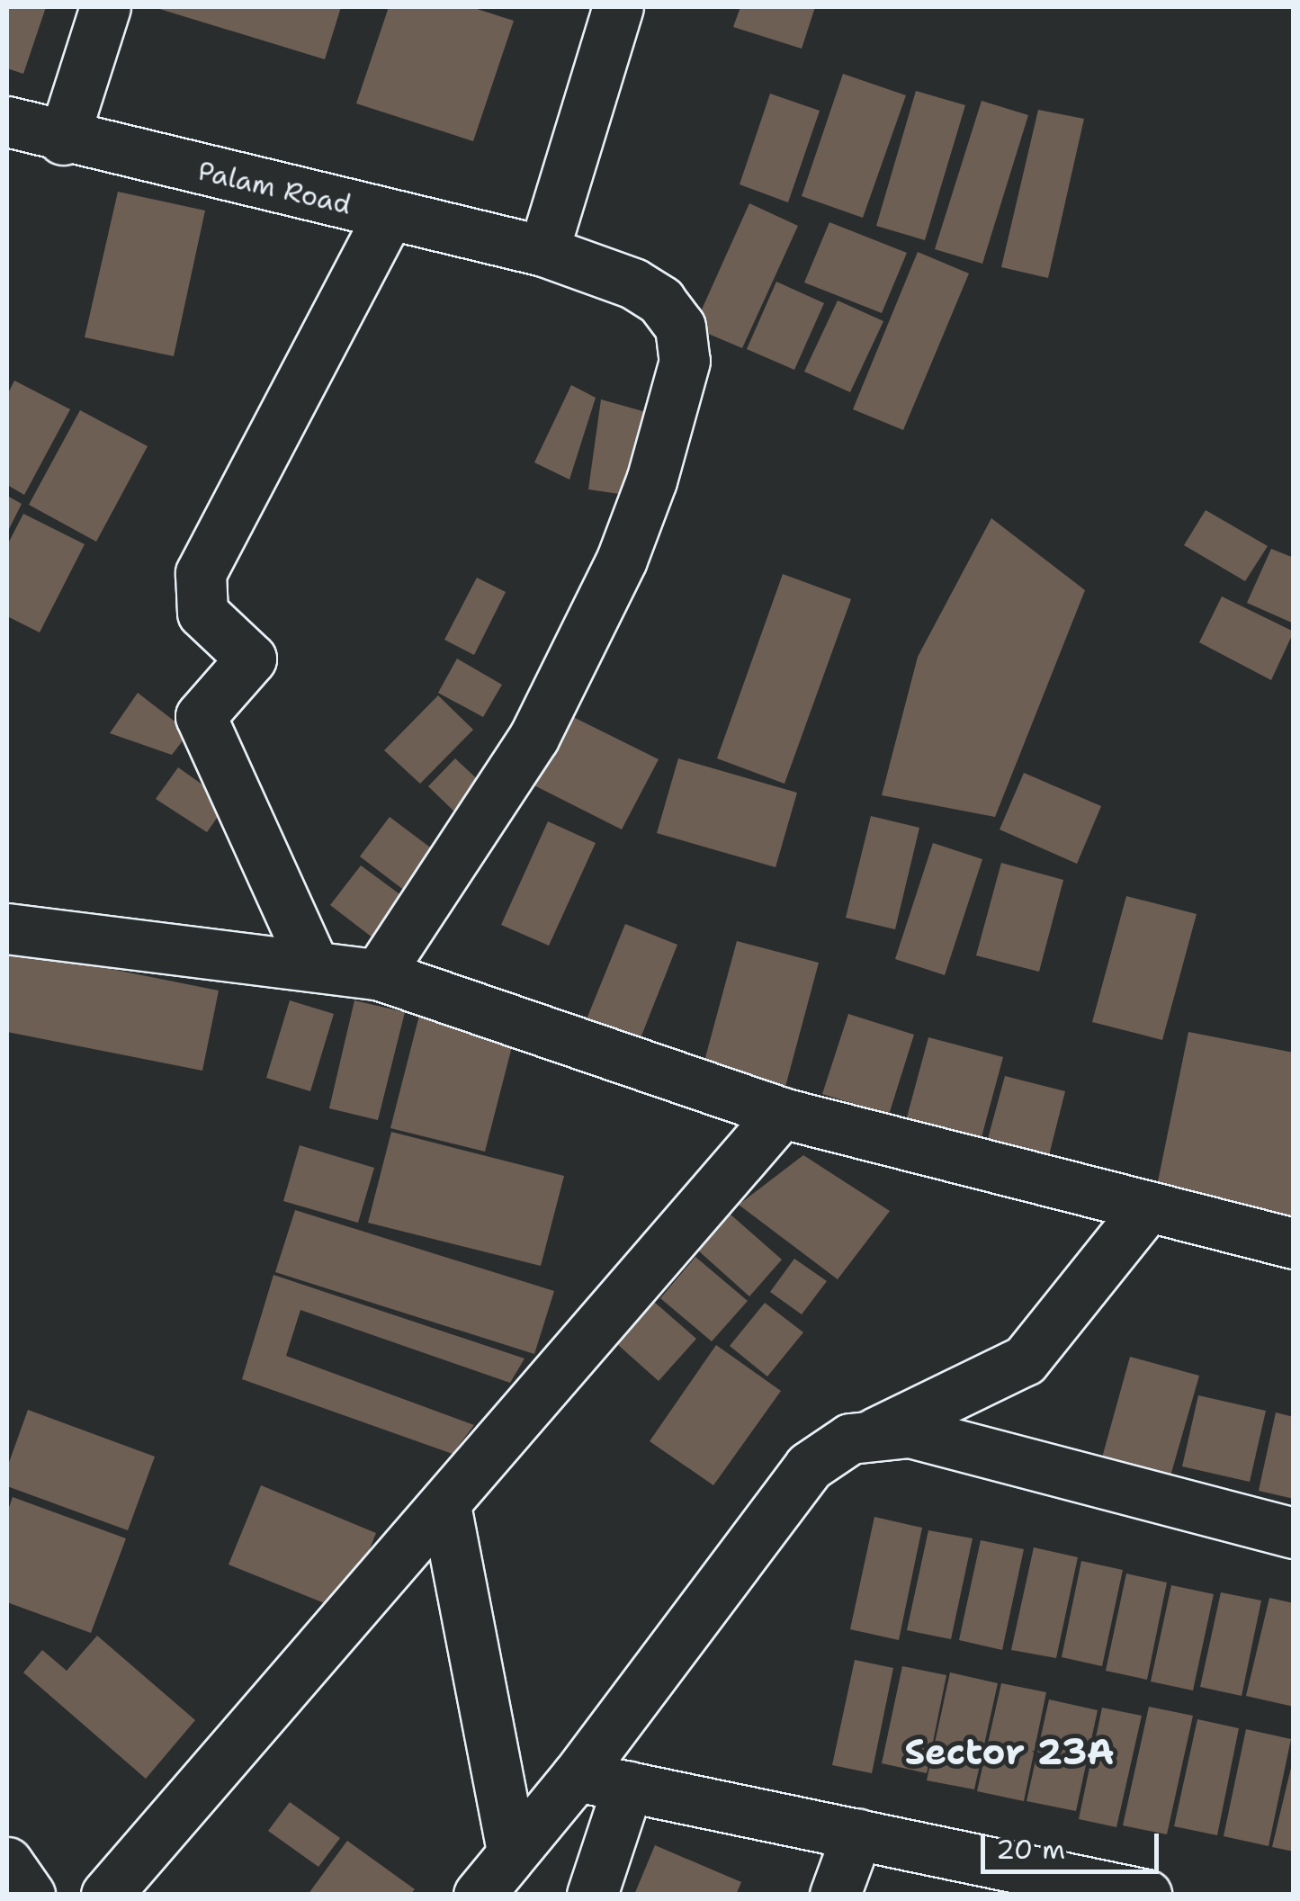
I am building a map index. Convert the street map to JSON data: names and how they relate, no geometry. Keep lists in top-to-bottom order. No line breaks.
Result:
{"streets":{"street":["Palam Road"]},"districts":["Sector 23A"],"scale_bar":"20 m"}
